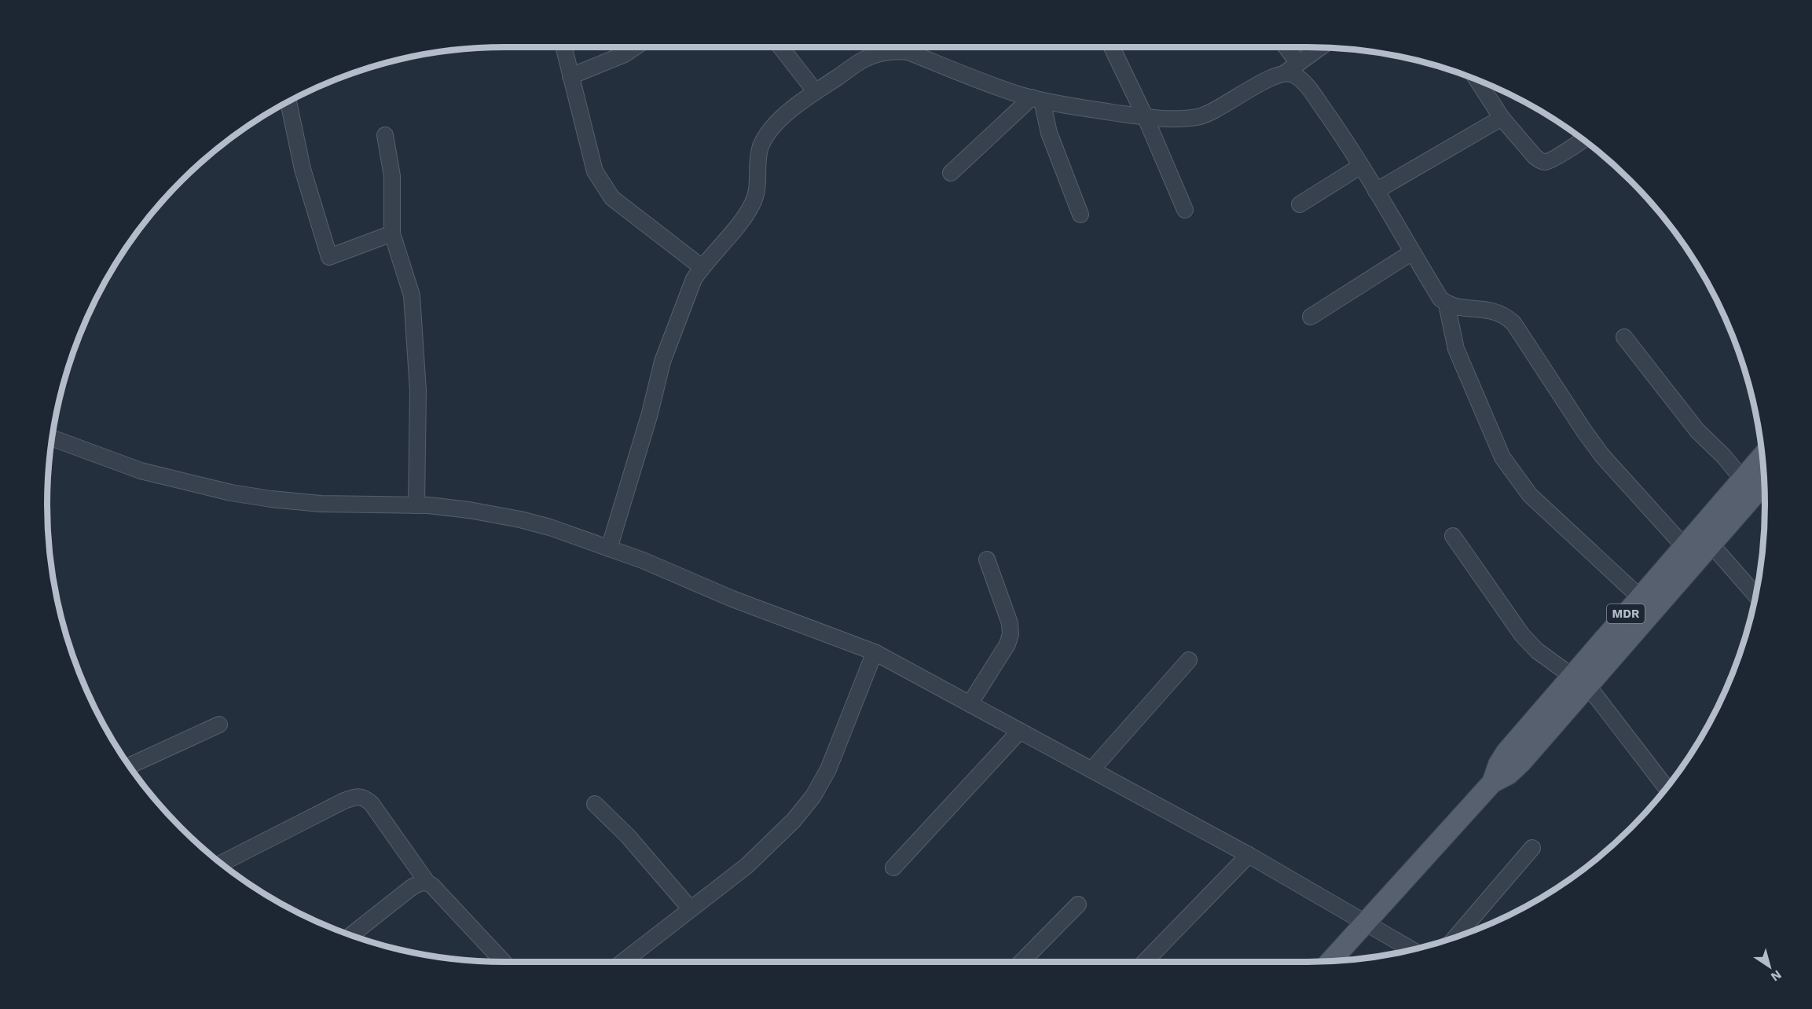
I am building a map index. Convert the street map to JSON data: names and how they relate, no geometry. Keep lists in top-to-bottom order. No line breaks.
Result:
{"streets":{"main road":["MDR"]},"north":"bottom right"}
